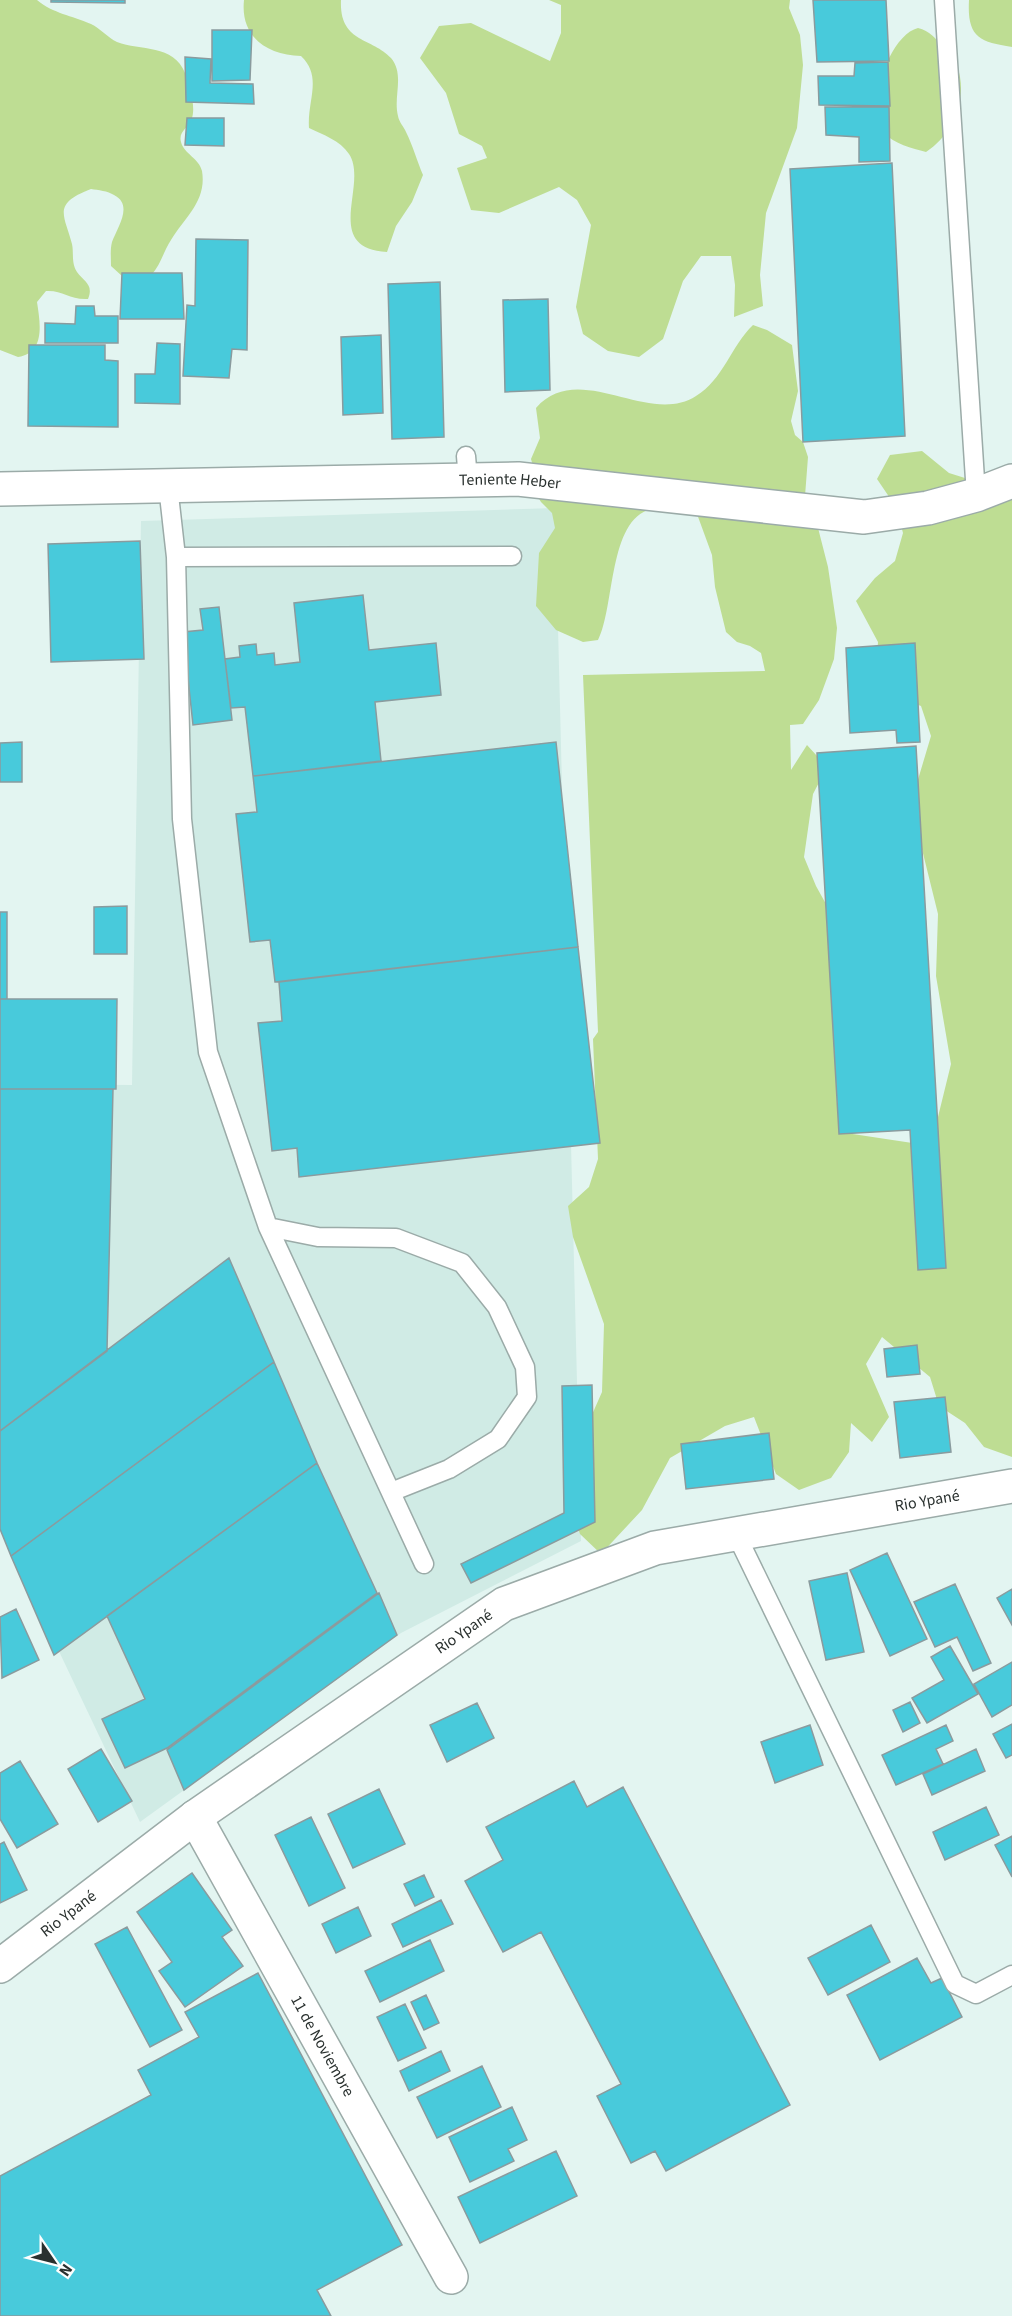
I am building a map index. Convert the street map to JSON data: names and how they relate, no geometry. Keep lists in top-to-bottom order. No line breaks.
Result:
{"streets":{"street":["Teniente Heber","Rio Ypané","11 de Noviembre"]},"crossings":[["Rio Ypané","11 de Noviembre"]],"north":"bottom right"}
